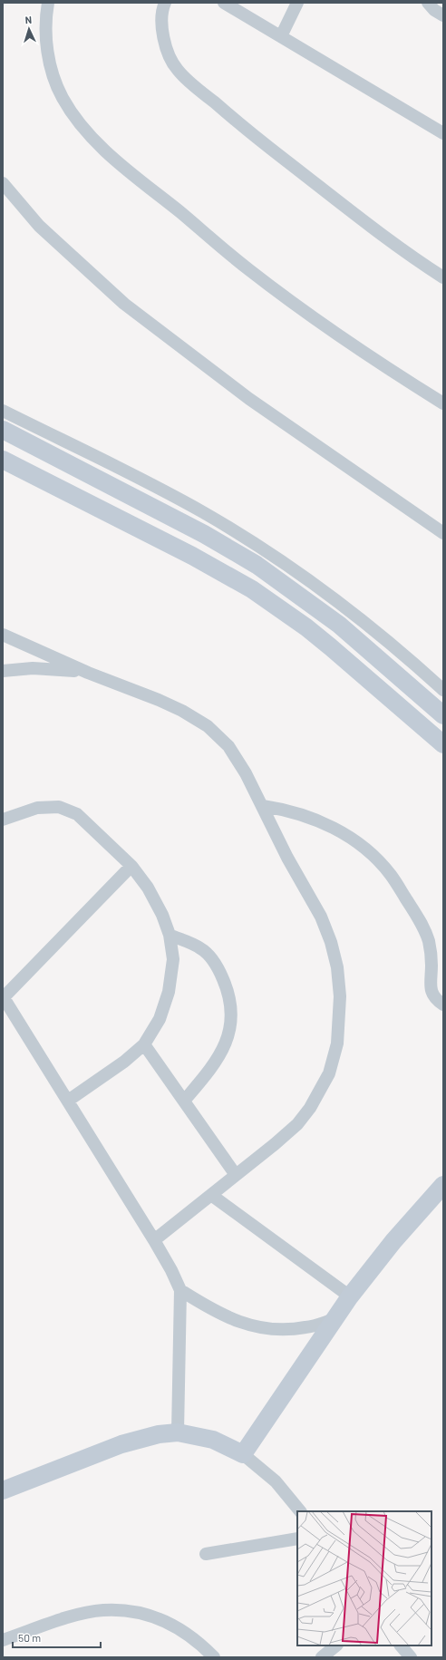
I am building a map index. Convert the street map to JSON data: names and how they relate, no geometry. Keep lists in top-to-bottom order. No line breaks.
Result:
{"scale_bar":"50 m","north":"top"}
